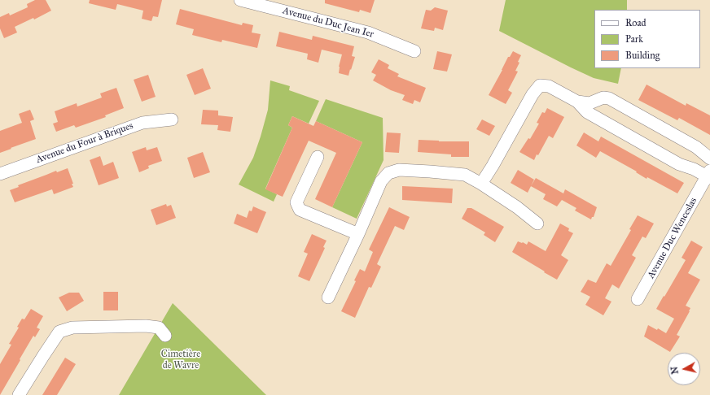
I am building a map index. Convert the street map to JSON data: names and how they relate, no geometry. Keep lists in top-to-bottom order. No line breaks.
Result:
{"streets":{"street":["Avenue du Duc Jean Ier","Avenue du Four à Briques","Avenue Duc Wenceslas"]},"parks":["Cimetière de Wavre"],"legend":["Road","Park","Building"],"north":"left"}
